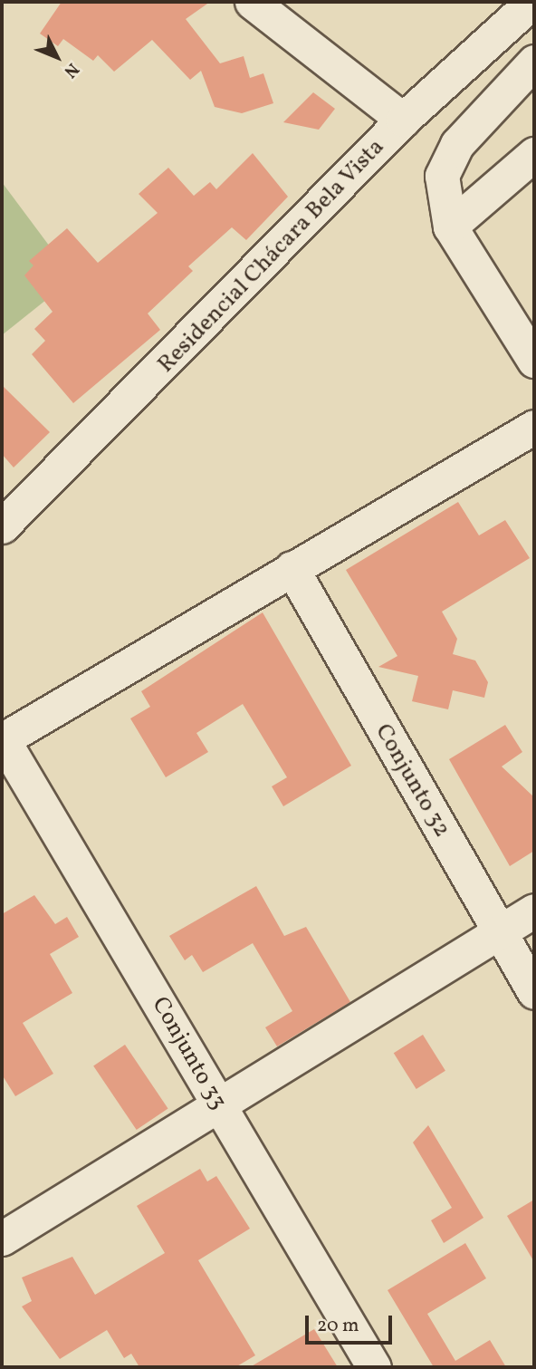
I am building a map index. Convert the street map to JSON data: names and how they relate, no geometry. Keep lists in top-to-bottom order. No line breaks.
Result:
{"streets":{"street":["Residencial Chácara Bela Vista","Conjunto 32","Conjunto 33"]},"scale_bar":"20 m","north":"bottom right"}
